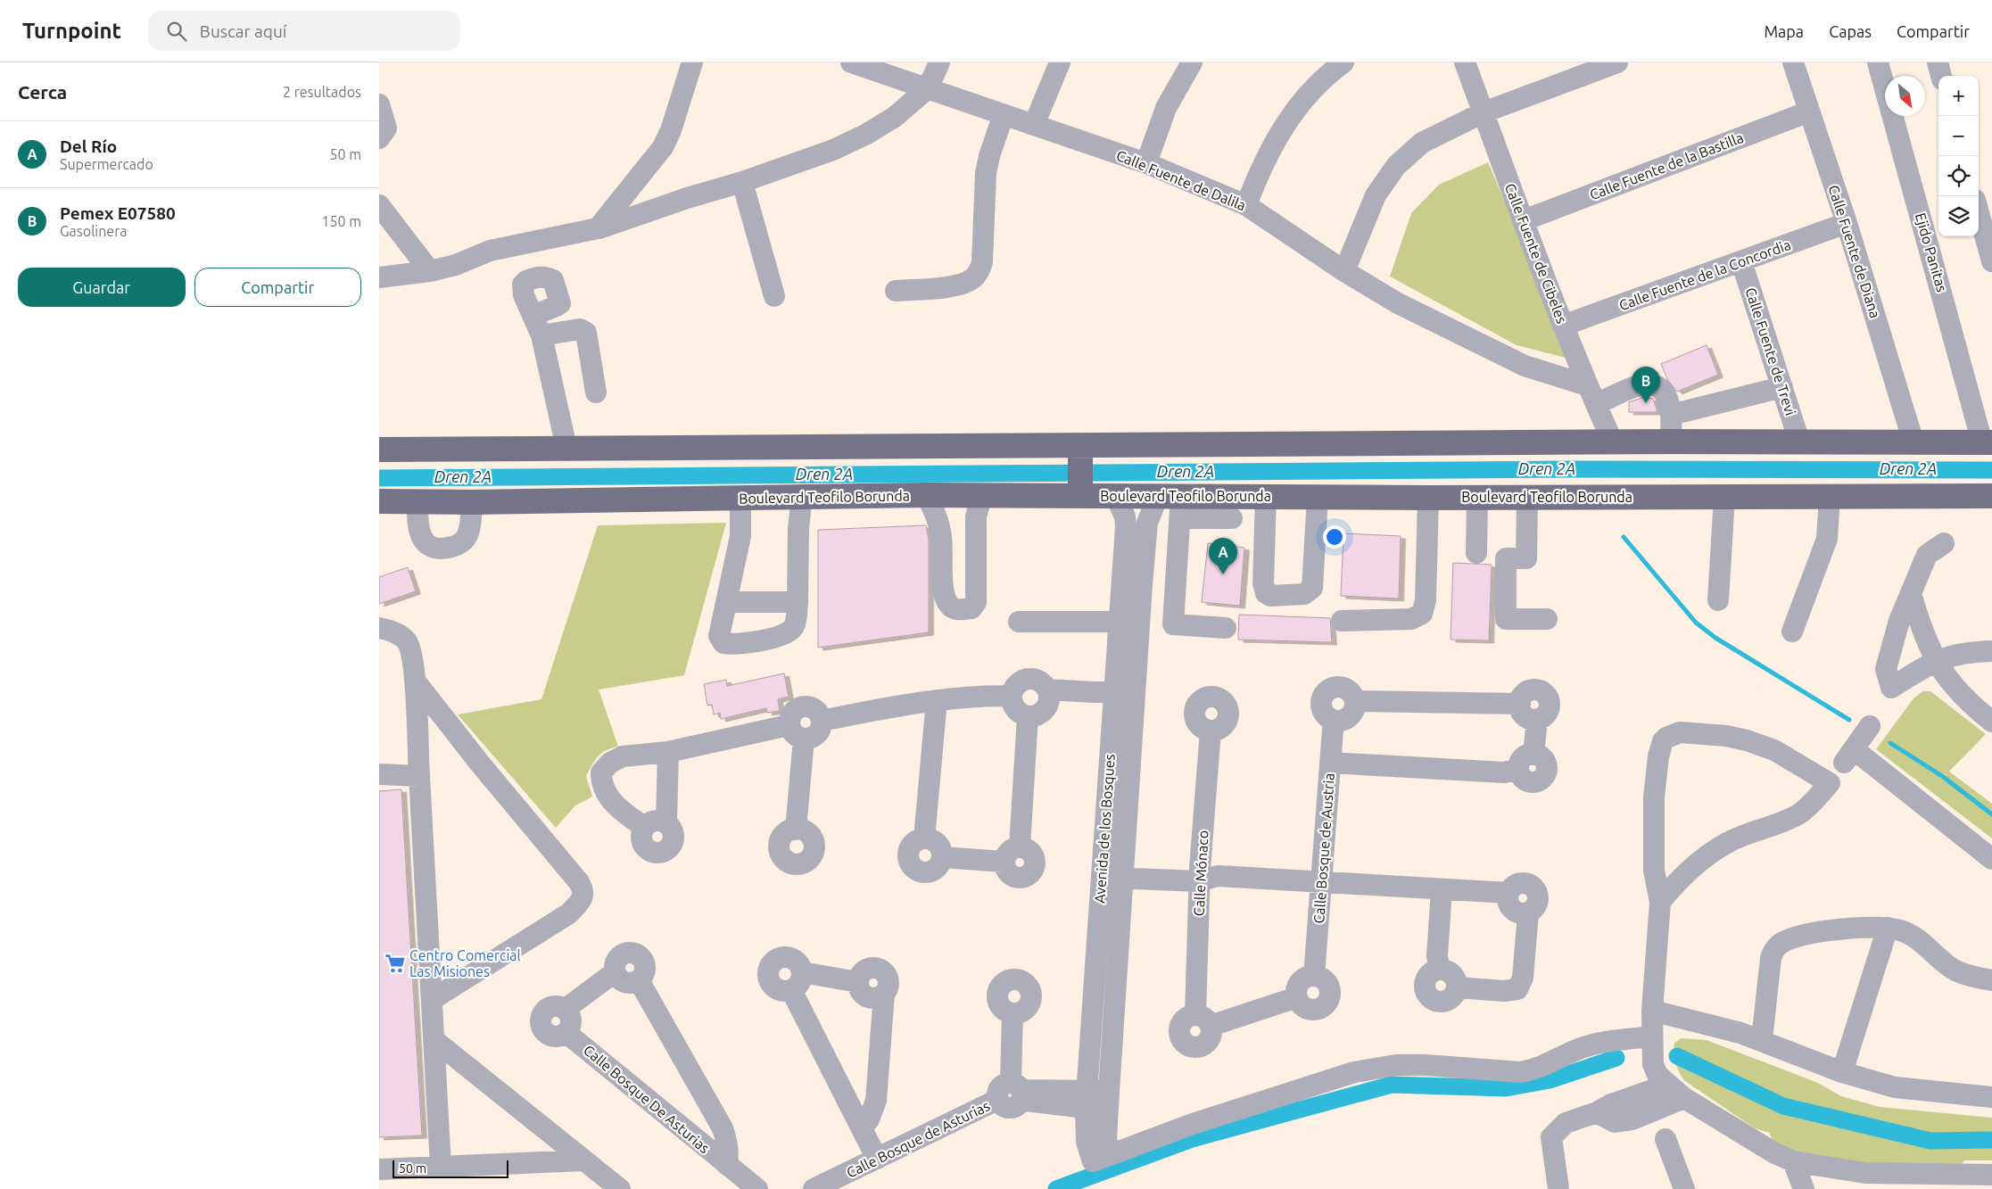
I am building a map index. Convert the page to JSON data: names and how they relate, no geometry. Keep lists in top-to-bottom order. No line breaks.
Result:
{"streets":{"main road":["Boulevard Teofilo Borunda"],"street":["Calle Fuente de la Bastilla","Calle Fuente de Dalila","Calle Fuente de Diana","Ejido Panitas","Calle Fuente de Cibeles","Calle Fuente de la Concordia","Calle Fuente de Trevi","Avenida de los Bosques","Calle Bosque de Austria","Calle Mónaco","Calle Bosque De Asturias","Calle Bosque de Asturias"]},"crossings":[["Calle Fuente de la Bastilla","Calle Fuente de Diana"],["Calle Fuente de la Bastilla","Calle Fuente de Cibeles"],["Calle Fuente de Dalila","Calle Fuente de Cibeles"],["Calle Fuente de Diana","Calle Fuente de la Concordia"],["Calle Fuente de Cibeles","Calle Fuente de la Concordia"],["Calle Fuente de la Concordia","Calle Fuente de Trevi"],["Boulevard Teofilo Borunda","Avenida de los Bosques"],["Calle Bosque de Austria","Calle Mónaco"]],"water":["Dren 2A"],"places":{"supermarket":["Centro Comercial Las Misiones"]},"scale_bar":"50 m","north":"bottom right","page":{"header":"Turnpoint","search":"Buscar aquí","nav":["Mapa","Capas","Compartir"],"heading":["Cerca","2 resultados"],"map_buttons":["+","−"],"list":[{"mark":"A","name":"Del Río","note":"Supermercado","value":"50 m"},{"mark":"B","name":"Pemex E07580","note":"Gasolinera","value":"150 m"}],"buttons":["Guardar","Compartir"],"pins":["B","A"],"scale":"50 m"}}
